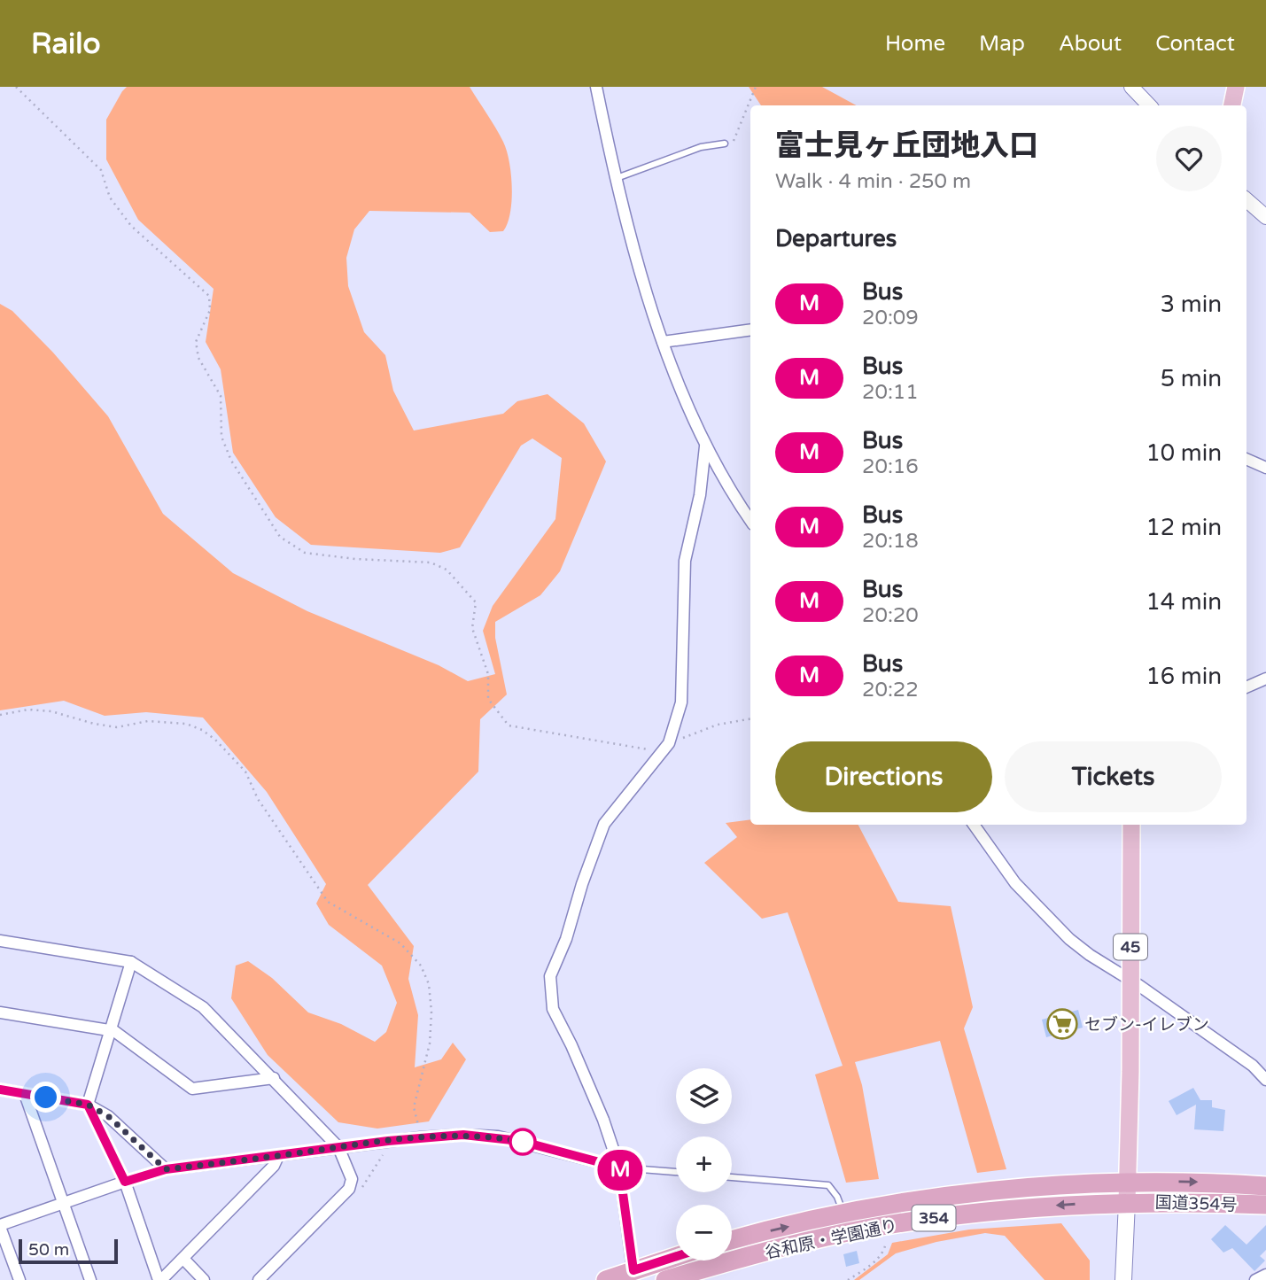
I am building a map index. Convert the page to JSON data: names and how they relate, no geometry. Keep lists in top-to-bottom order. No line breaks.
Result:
{"streets":{"highway":["国道354号","354","谷和原・学園通り"],"main road":["45"]},"crossings":[["45","国道354号"],["45","谷和原・学園通り"],["国道354号","谷和原・学園通り"]],"places":{"supermarket":["セブン-イレブン"]},"lines":["bus line M"],"scale_bar":"50 m","page":{"header":"Railo","nav":["Home","Map","About","Contact"],"on_map":"M","heading":[["富士見ヶ丘団地入口","Walk · 4 min · 250 m"],"Departures"],"list":[{"mark":"M","name":"Bus","note":"20:09","value":"3 min"},{"mark":"M","name":"Bus","note":"20:11","value":"5 min"},{"mark":"M","name":"Bus","note":"20:16","value":"10 min"},{"mark":"M","name":"Bus","note":"20:18","value":"12 min"},{"mark":"M","name":"Bus","note":"20:20","value":"14 min"},{"mark":"M","name":"Bus","note":"20:22","value":"16 min"}],"buttons":["Directions","Tickets"],"map_buttons":["+","−"],"scale":"50 m"}}
